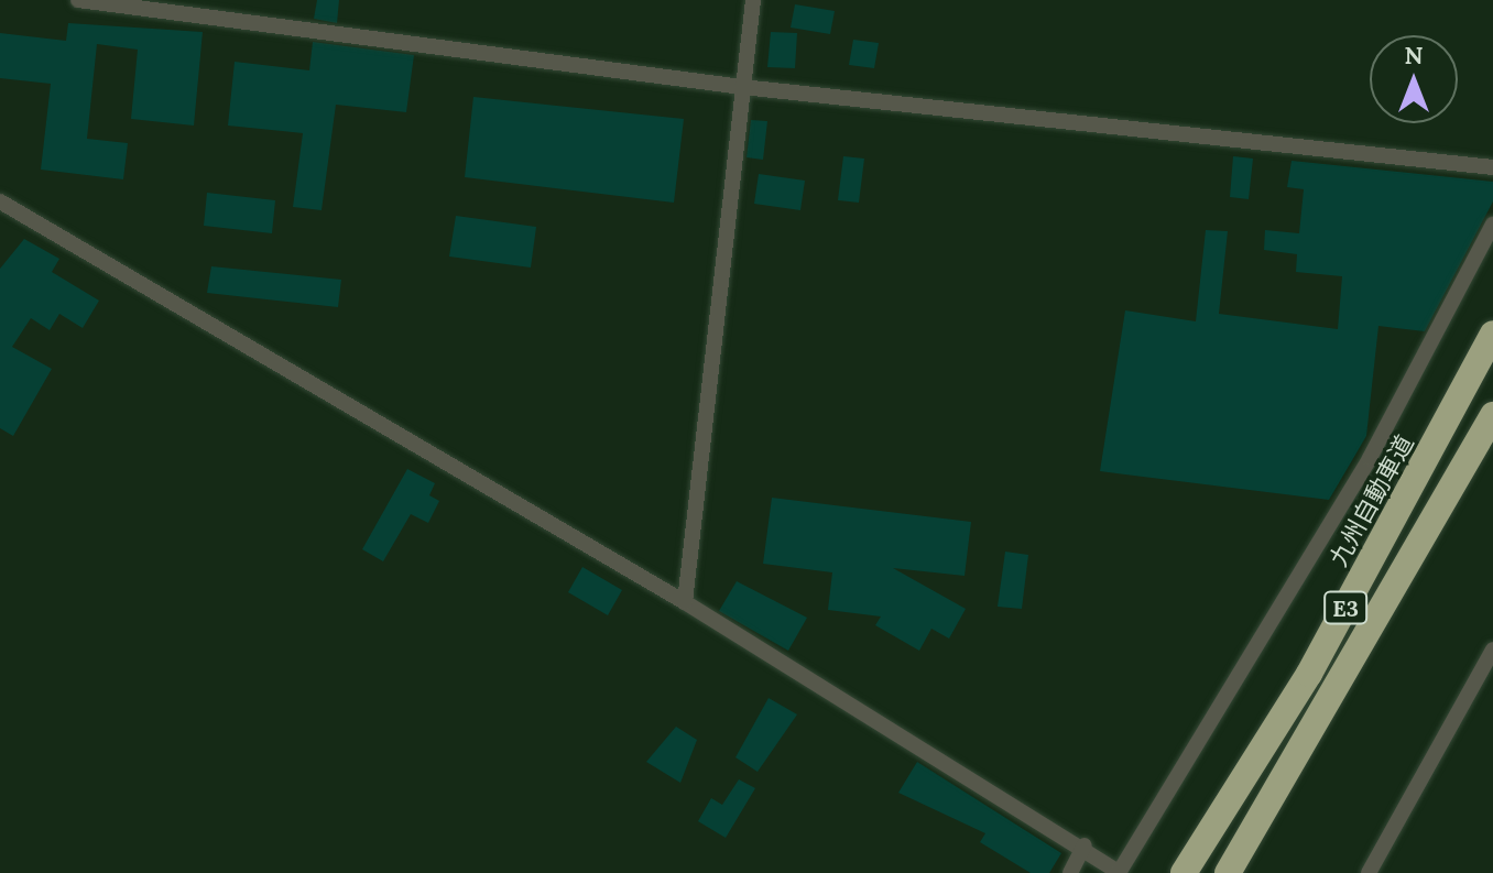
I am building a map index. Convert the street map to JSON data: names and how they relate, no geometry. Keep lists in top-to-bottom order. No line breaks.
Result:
{"streets":{"highway":["九州自動車道","E3"]},"north":"top"}
